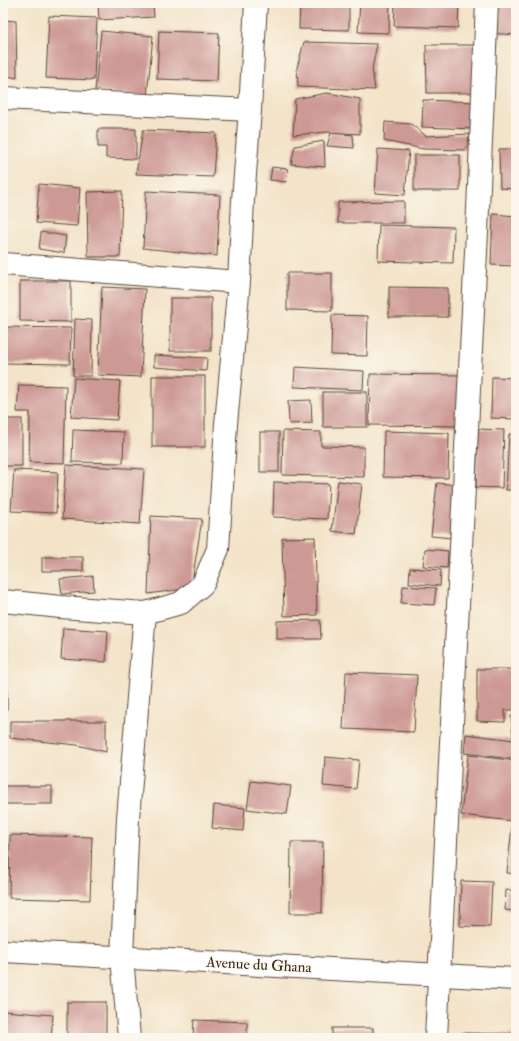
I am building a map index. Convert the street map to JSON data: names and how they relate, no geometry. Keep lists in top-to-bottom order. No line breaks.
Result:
{"streets":{"street":["Avenue du Ghana"]}}
